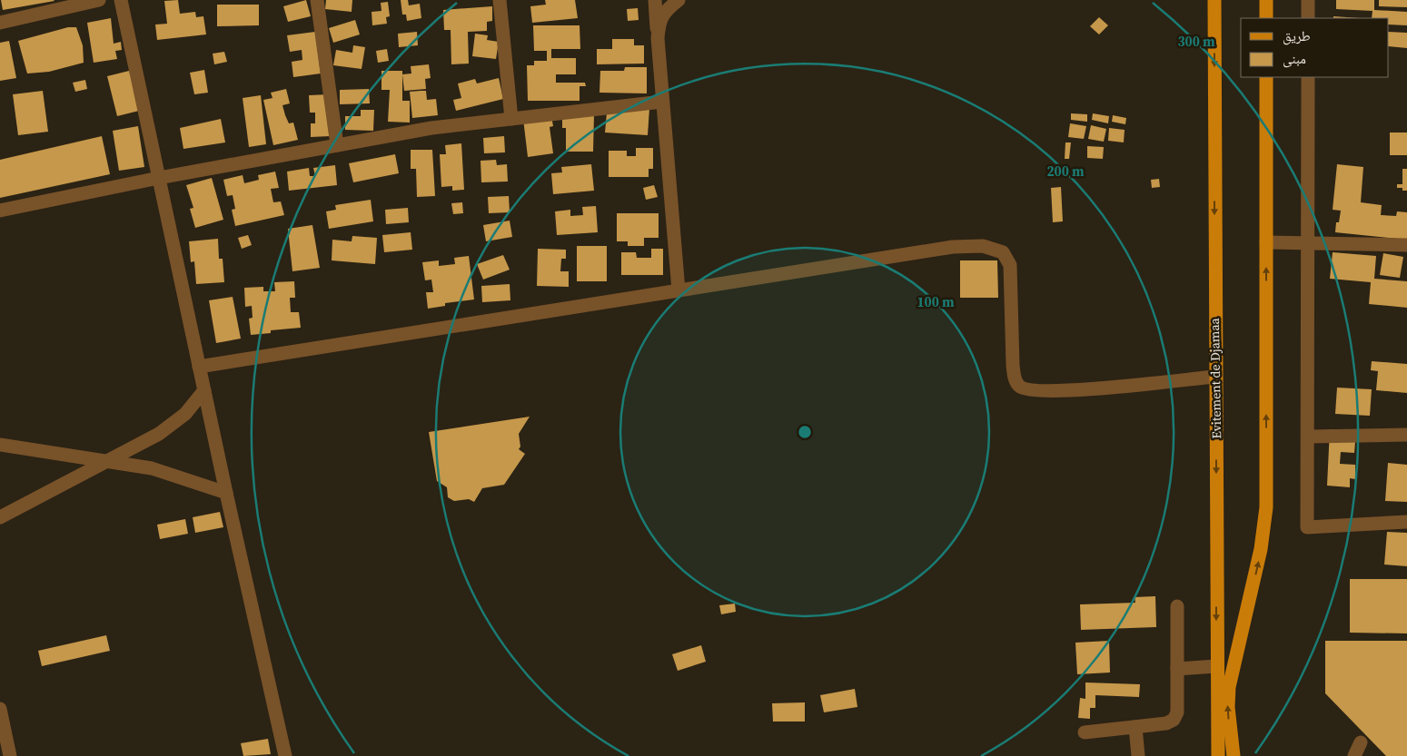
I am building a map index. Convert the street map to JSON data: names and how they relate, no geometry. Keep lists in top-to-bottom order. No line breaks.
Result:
{"streets":{"main road":["Evitement de Djamaa"]},"legend":["طريق","مبنى"],"rings":["300 m","200 m","100 m"]}
